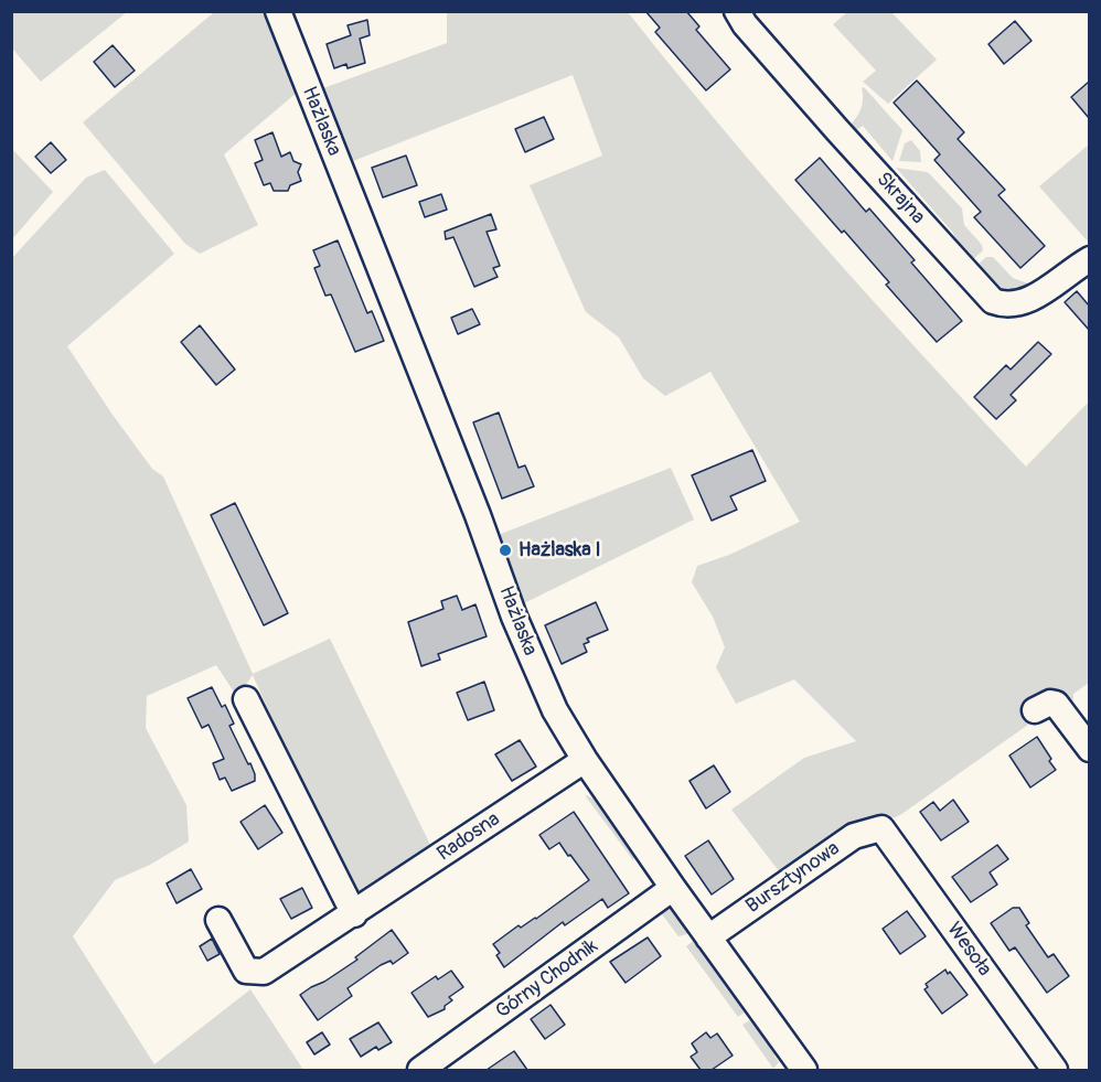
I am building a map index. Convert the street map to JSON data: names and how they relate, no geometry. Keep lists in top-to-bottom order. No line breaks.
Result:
{"streets":{"street":["Hażlaska","Skrajna","Radosna","Bursztynowa","Wesoła","Górny Chodnik"]},"crossings":[["Hażlaska","Radosna"],["Hażlaska","Bursztynowa"],["Hażlaska","Górny Chodnik"],["Bursztynowa","Wesoła"]],"places":["Hażlaska I"]}
